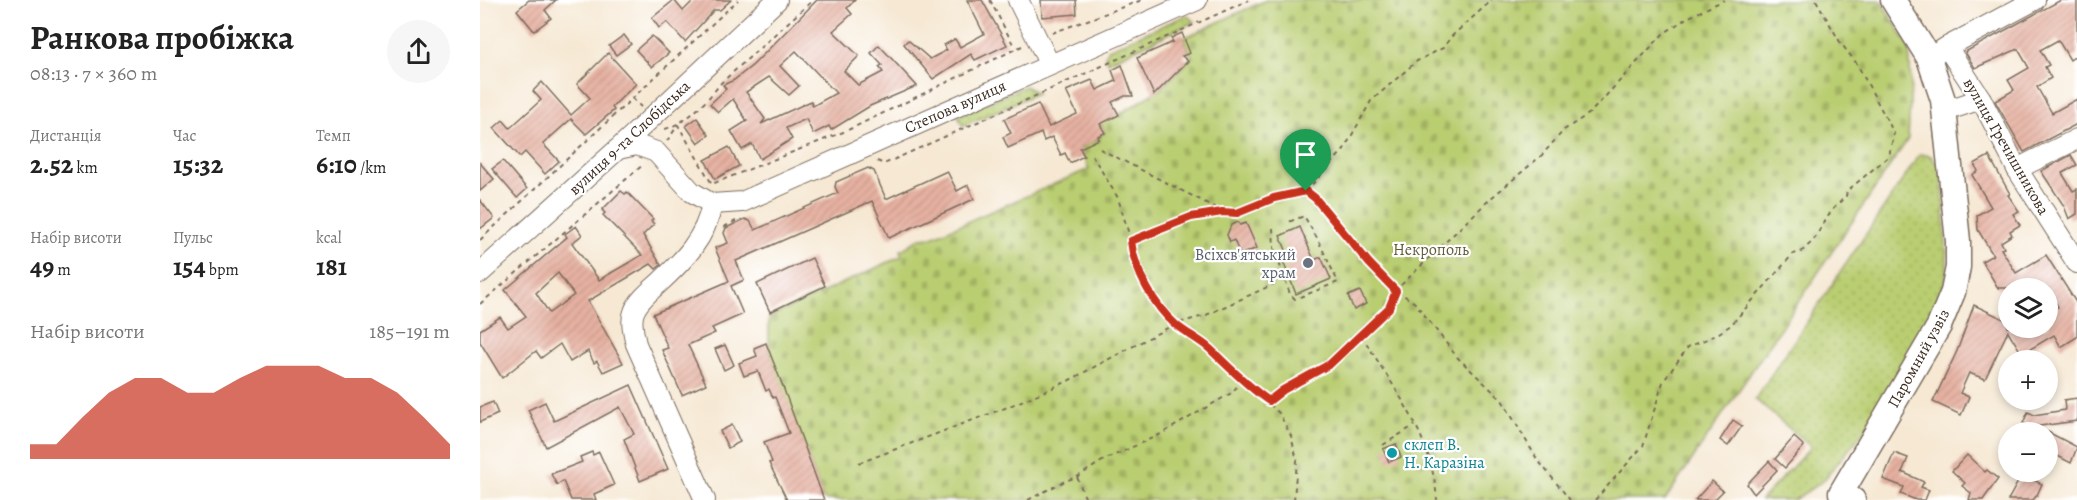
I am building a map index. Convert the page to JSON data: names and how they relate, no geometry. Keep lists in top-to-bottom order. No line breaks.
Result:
{"streets":{"main road":["вулиця Гречишникова","Паромний узвіз"],"street":["Степова вулиця","вулиця 9-та Слобідська"]},"crossings":[["вулиця Гречишникова","Паромний узвіз"]],"parks":["Некрополь"],"places":["Всіхсв'ятський храм","склеп В. Н. Каразіна"],"page":{"heading":["Ранкова пробіжка","08:13 · 7 × 360 m"],"stats":[["Дистанція","2.52 km"],["Час","15:32"],["Темп","6:10 /km"],["Набір висоти","49 m"],["Пульс","154 bpm"],["kcal","181"]],"map_buttons":["+","−"],"chart":["Набір висоти","185–191 m"]}}
